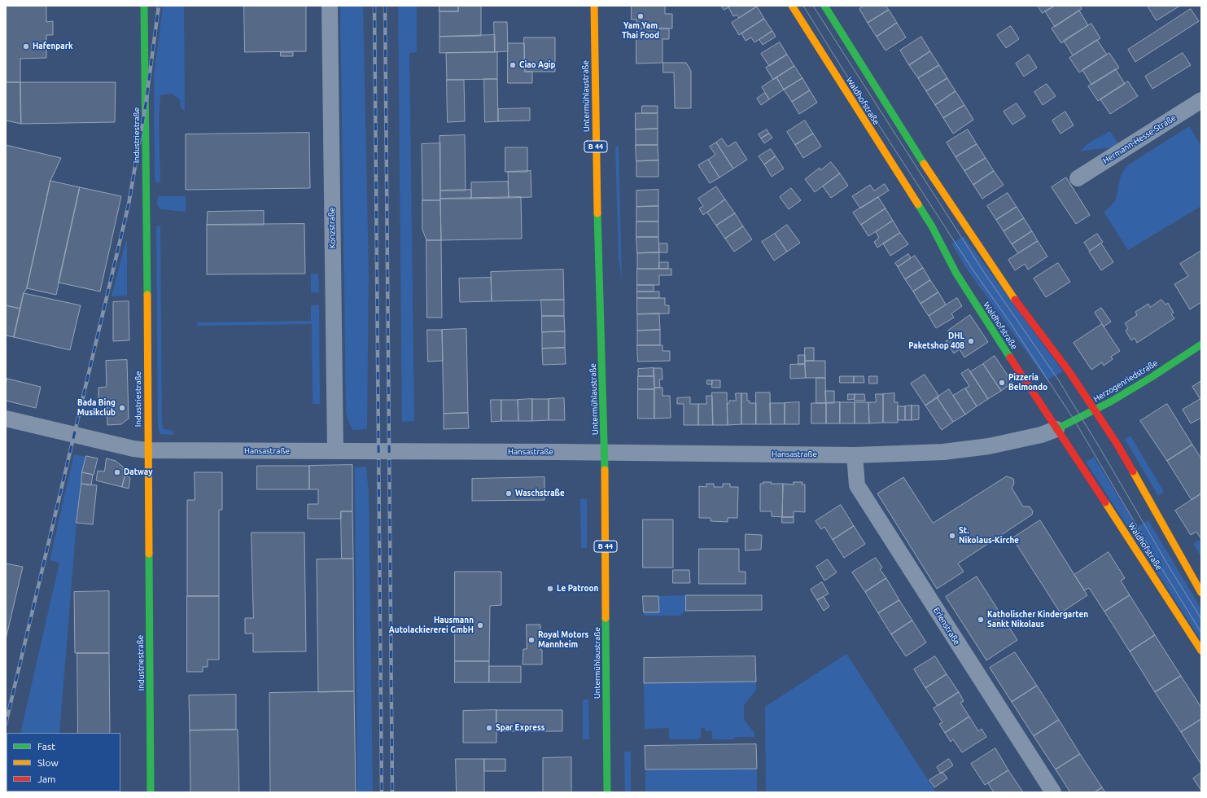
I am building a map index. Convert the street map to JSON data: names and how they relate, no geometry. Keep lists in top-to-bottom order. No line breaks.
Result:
{"streets":{"street":["Untermühlaustraße","Waldhofstraße","Industriestraße","Hermann-Hesse-Straße","B 44","Konzstraße","Herzogenriedstraße","Hansastraße","Erlenstraße"]},"crossings":[["Untermühlaustraße","Hansastraße"],["Waldhofstraße","Herzogenriedstraße"],["Waldhofstraße","Hansastraße"],["Industriestraße","Hansastraße"],["Konzstraße","Hansastraße"],["Herzogenriedstraße","Hansastraße"],["Hansastraße","Erlenstraße"]],"places":["Yam Yam Thai Food","Hafenpark","Ciao Agip","DHL Paketshop 408","Pizzeria Belmondo","Bada Bing Musikclub","Datway","Waschstraße","St. Nikolaus-Kirche","Le Patroon","Katholischer Kindergarten Sankt Nikolaus","Hausmann Autolackiererei GmbH","Royal Motors Mannheim","Spar Express"],"legend":["Fast","Slow","Jam"]}
